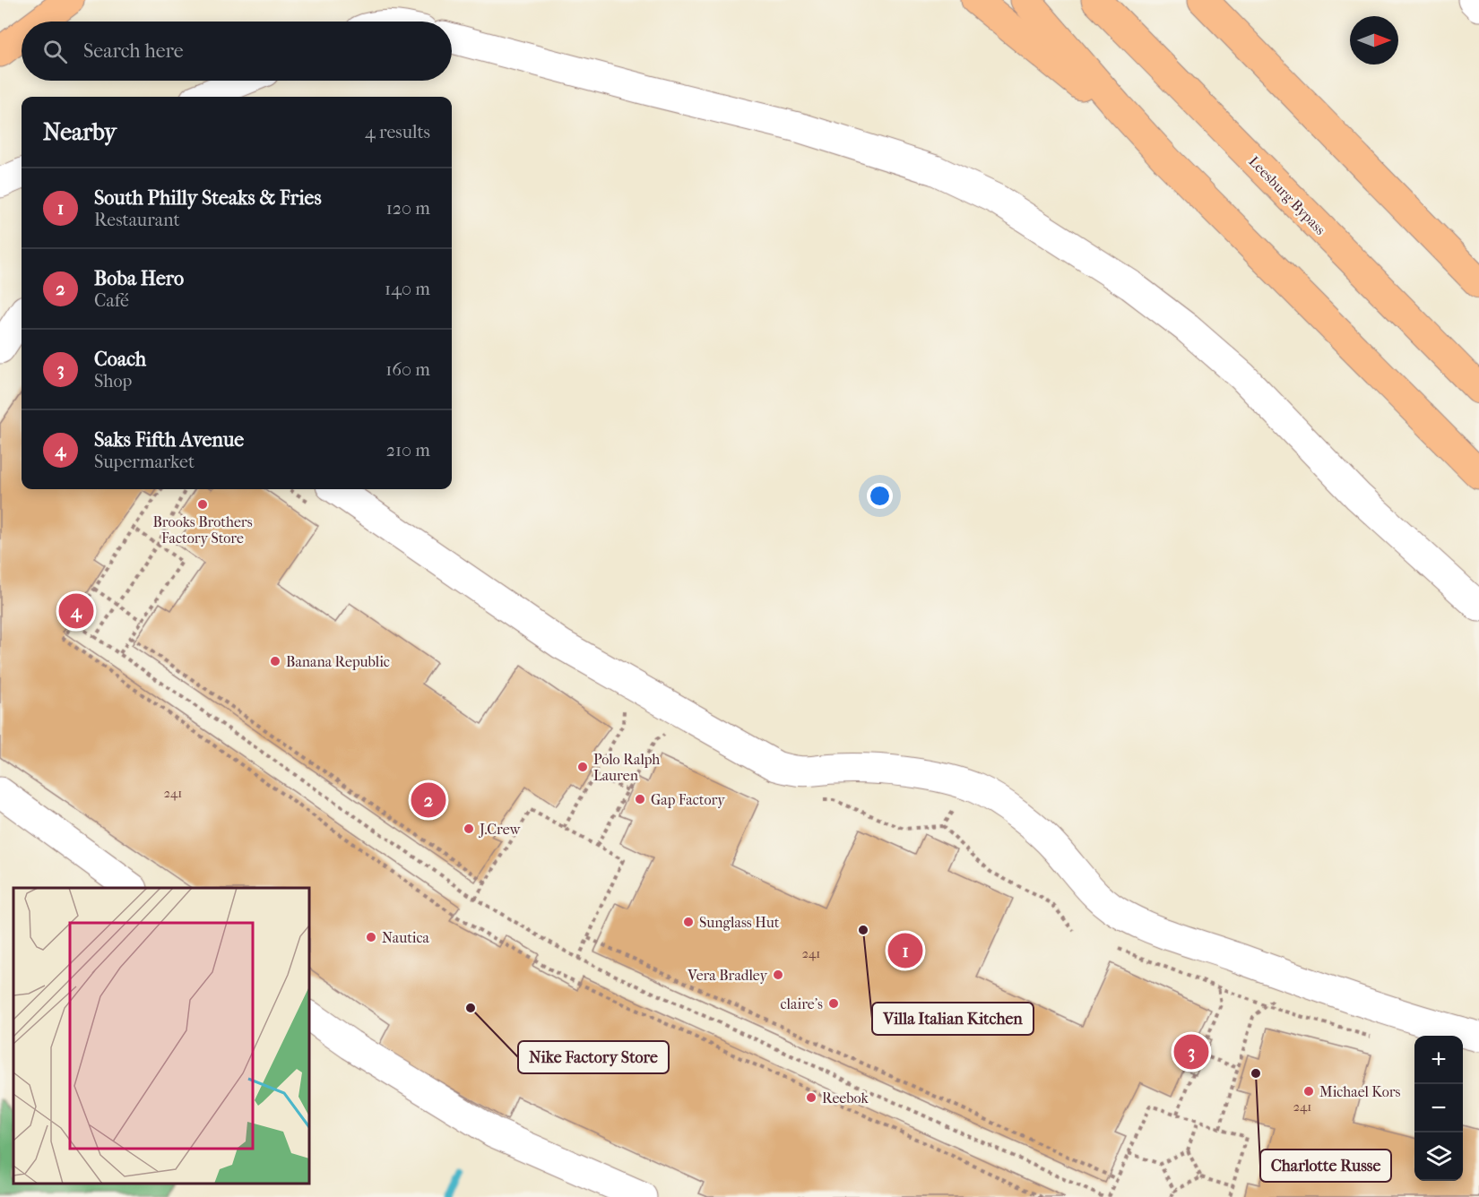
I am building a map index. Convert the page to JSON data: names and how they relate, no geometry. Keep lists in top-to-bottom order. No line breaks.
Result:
{"streets":{"highway":["Leesburg Bypass"]},"places":["Brooks Brothers Factory Store","Banana Republic","Polo Ralph Lauren","Gap Factory","J.Crew","Sunglass Hut","Villa Italian Kitchen","Nautica","Vera Bradley","claire's","Nike Factory Store","Charlotte Russe","Michael Kors","Reebok"],"house_numbers":["241","241","241"],"north":"right","page":{"search":"Search here","heading":["Nearby","4 results"],"list":[{"mark":"1","name":"South Philly Steaks & Fries","note":"Restaurant","value":"120 m"},{"mark":"2","name":"Boba Hero","note":"Café","value":"140 m"},{"mark":"3","name":"Coach","note":"Shop","value":"160 m"},{"mark":"4","name":"Saks Fifth Avenue","note":"Supermarket","value":"210 m"}],"pins":["4","2","1","3"],"map_buttons":["+","−"]}}
